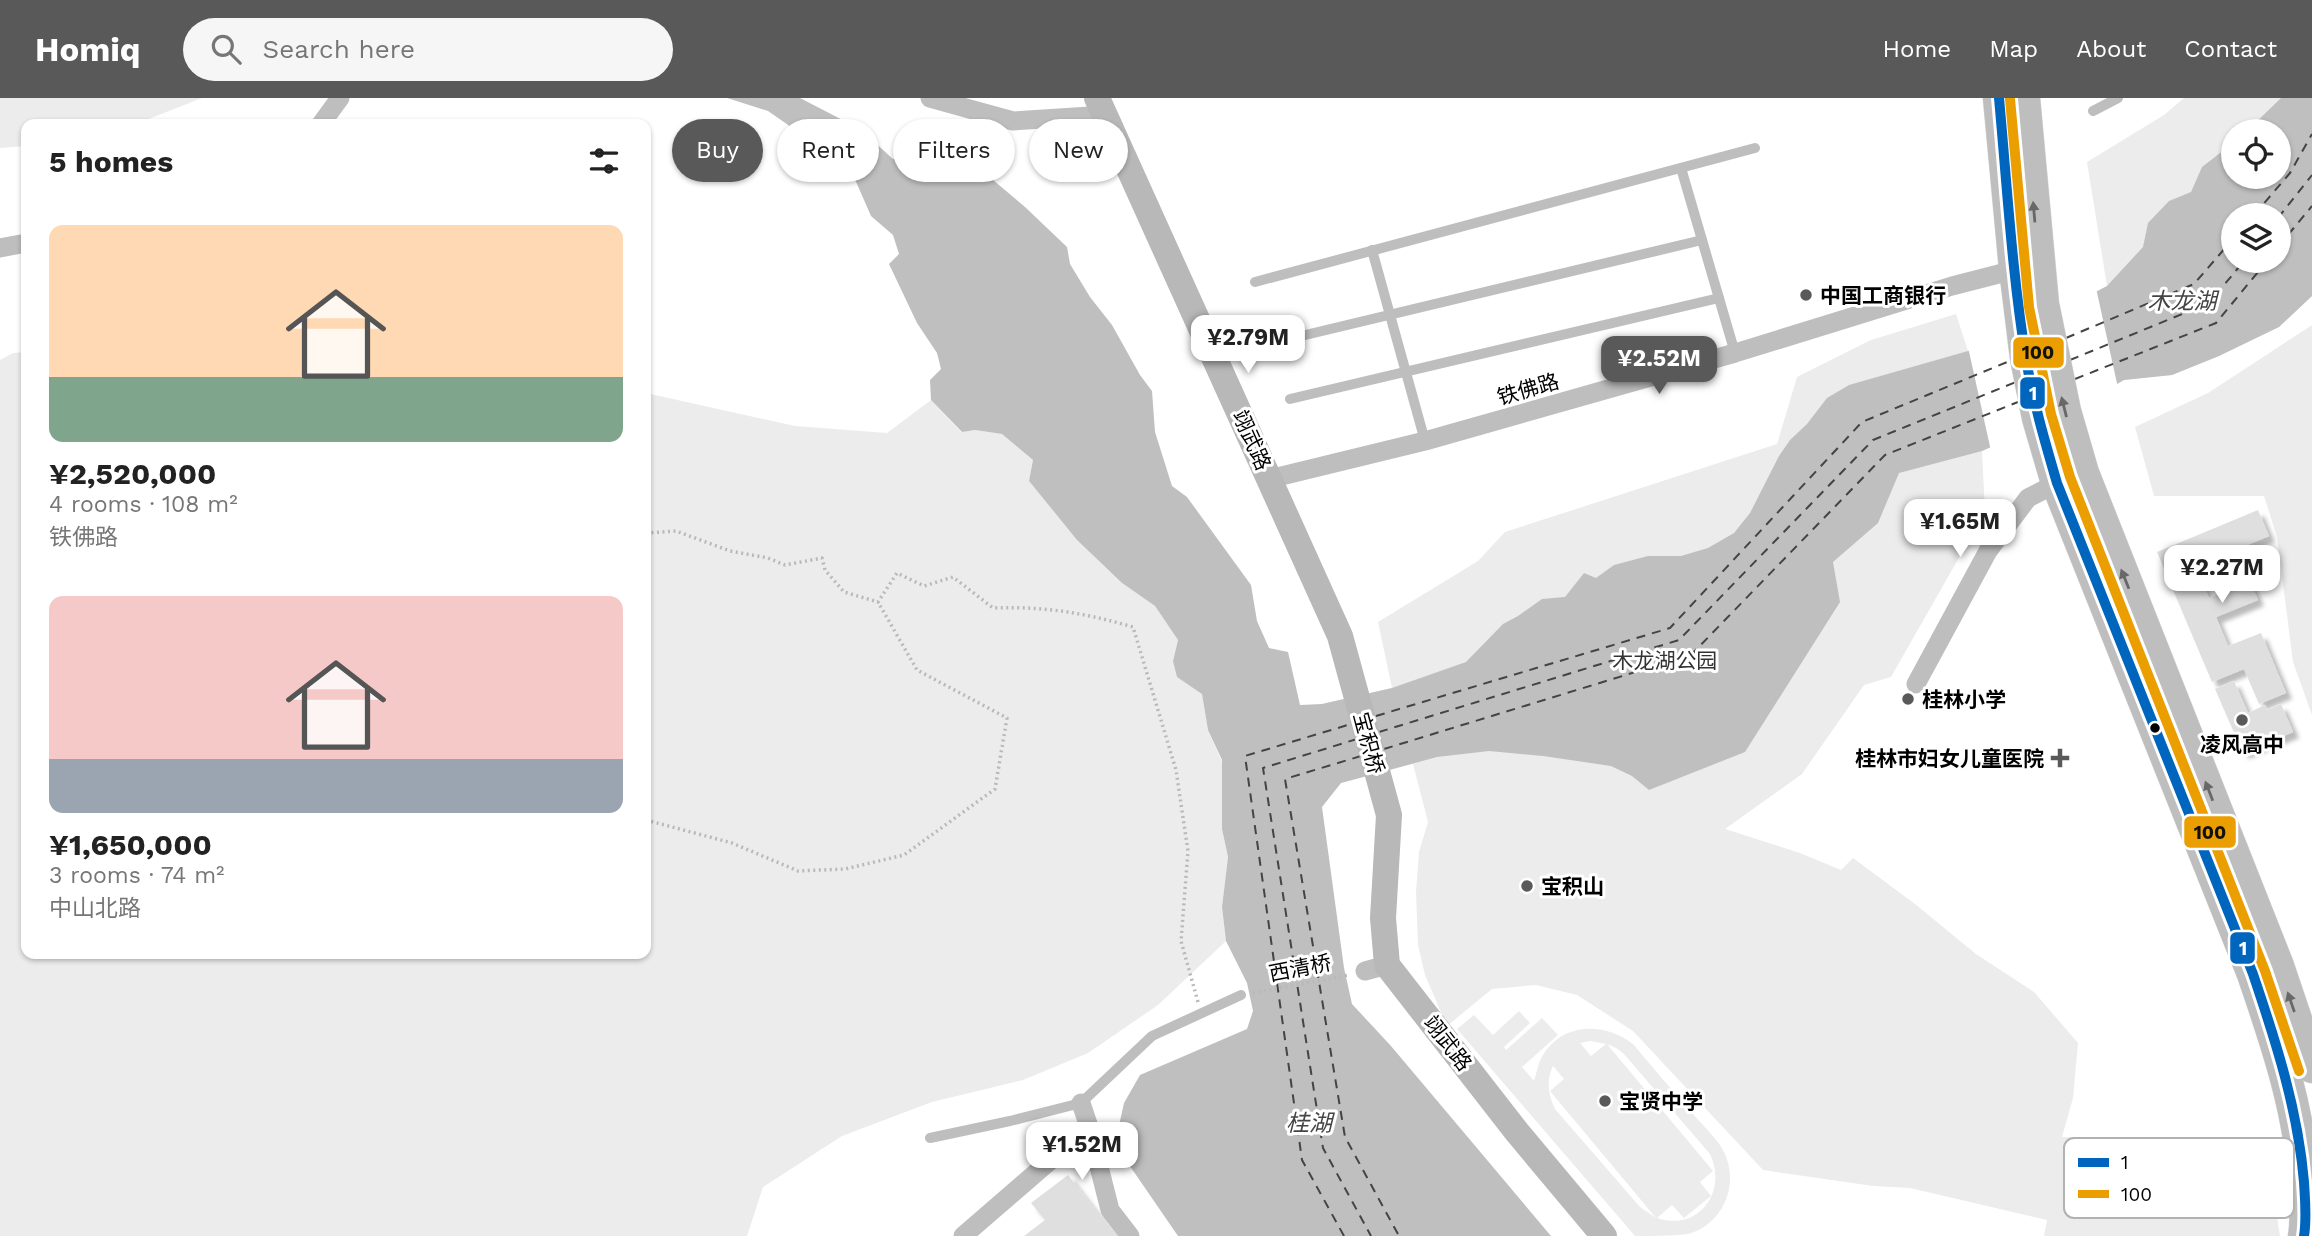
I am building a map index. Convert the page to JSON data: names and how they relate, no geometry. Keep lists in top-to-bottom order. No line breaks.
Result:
{"streets":{"main road":["翊武路","宝积桥"],"street":["铁佛路"],"path":["西清桥"]},"crossings":[["铁佛路","翊武路"],["翊武路","宝积桥"],["翊武路","西清桥"],["宝积桥","西清桥"]],"water":["木龙湖","桂湖"],"parks":["木龙湖公园"],"places":{"other":["中国工商银行","桂林小学","凌风高中","宝积山","宝贤中学"],"health":["桂林市妇女儿童医院"]},"lines":["transit line 1","transit line 100"],"legend":["1","100"],"page":{"header":"Homiq","search":"Search here","nav":["Home","Map","About","Contact"],"chip":["Buy","Rent","Filters","New"],"heading":"5 homes","list":[{"name":"¥2,520,000","note":"4 rooms · 108 m² · 铁佛路"},{"name":"¥1,650,000","note":"3 rooms · 74 m² · 中山北路"}],"price":["¥2.79M","¥2.52M","¥1.65M","¥2.27M","¥1.52M"]}}
